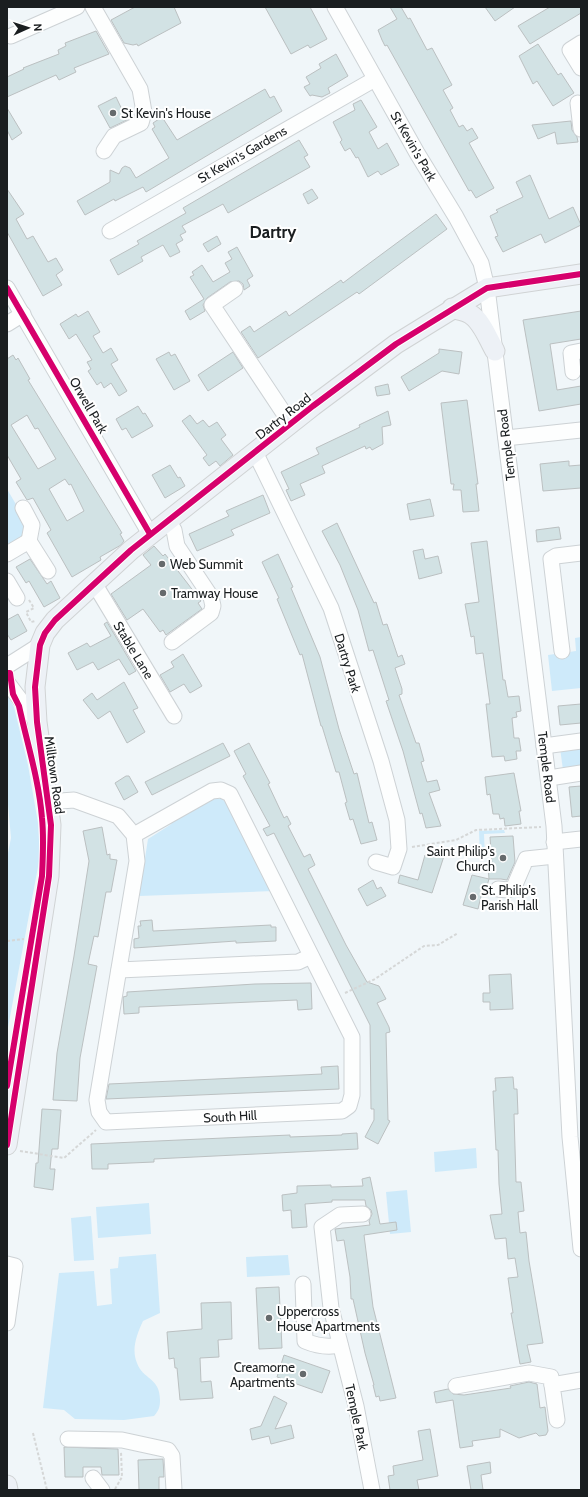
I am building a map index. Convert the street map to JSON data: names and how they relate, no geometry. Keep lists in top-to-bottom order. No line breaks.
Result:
{"streets":{"main road":["Dartry Road","Milltown Road"],"street":["St Kevin's Park","St Kevin's Gardens","Orwell Park","Temple Road","Stable Lane","Dartry Park","South Hill","Temple Park"]},"crossings":[["St Kevin's Park","St Kevin's Gardens"],["St Kevin's Park","Dartry Road"],["St Kevin's Park","Temple Road"],["Orwell Park","Dartry Road"],["Dartry Road","Temple Road"],["Dartry Road","Stable Lane"],["Dartry Road","Dartry Park"],["Dartry Road","Milltown Road"]],"districts":["Dartry"],"places":["St Kevin's House","Web Summit","Tramway House","Saint Philip's Church","St. Philip's Parish Hall","Uppercross House Apartments","Creamorne Apartments"],"north":"right"}
